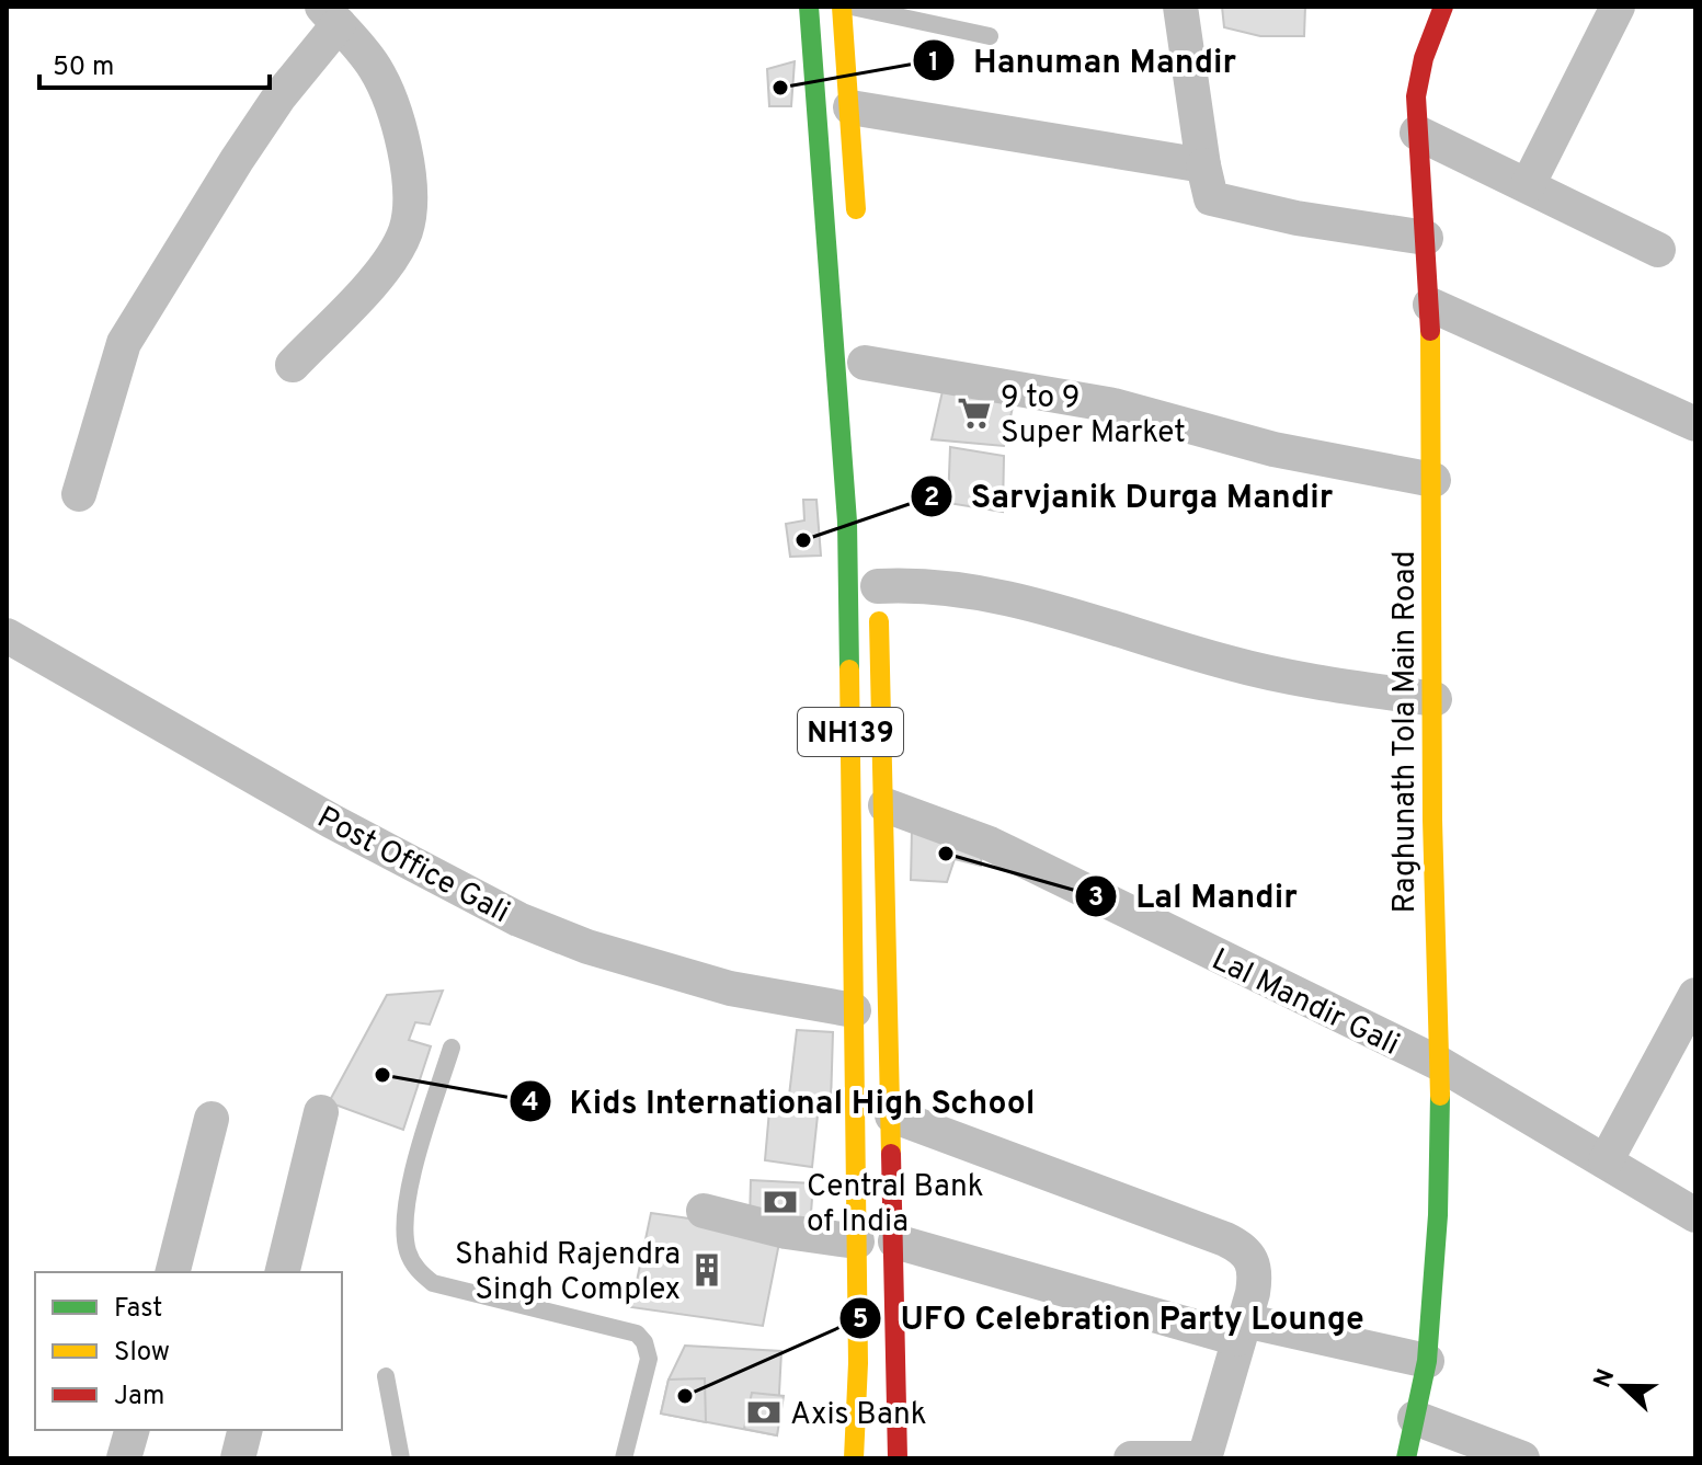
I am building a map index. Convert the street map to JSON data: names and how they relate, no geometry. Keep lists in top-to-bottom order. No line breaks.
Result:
{"streets":{"main road":["NH139","Raghunath Tola Main Road"],"street":["Post Office Gali","Lal Mandir Gali"]},"crossings":[["NH139","Post Office Gali"],["NH139","Lal Mandir Gali"],["Raghunath Tola Main Road","Lal Mandir Gali"]],"places":{"other":["Hanuman Mandir","Sarvjanik Durga Mandir","Lal Mandir","Kids International High School","UFO Celebration Party Lounge"],"supermarket":["9 to 9 Super Market"],"bank":["Central Bank of India","Axis Bank"],"building":["Shahid Rajendra Singh Complex"]},"legend":["Fast","Slow","Jam"],"scale_bar":"50 m","north":"left"}
